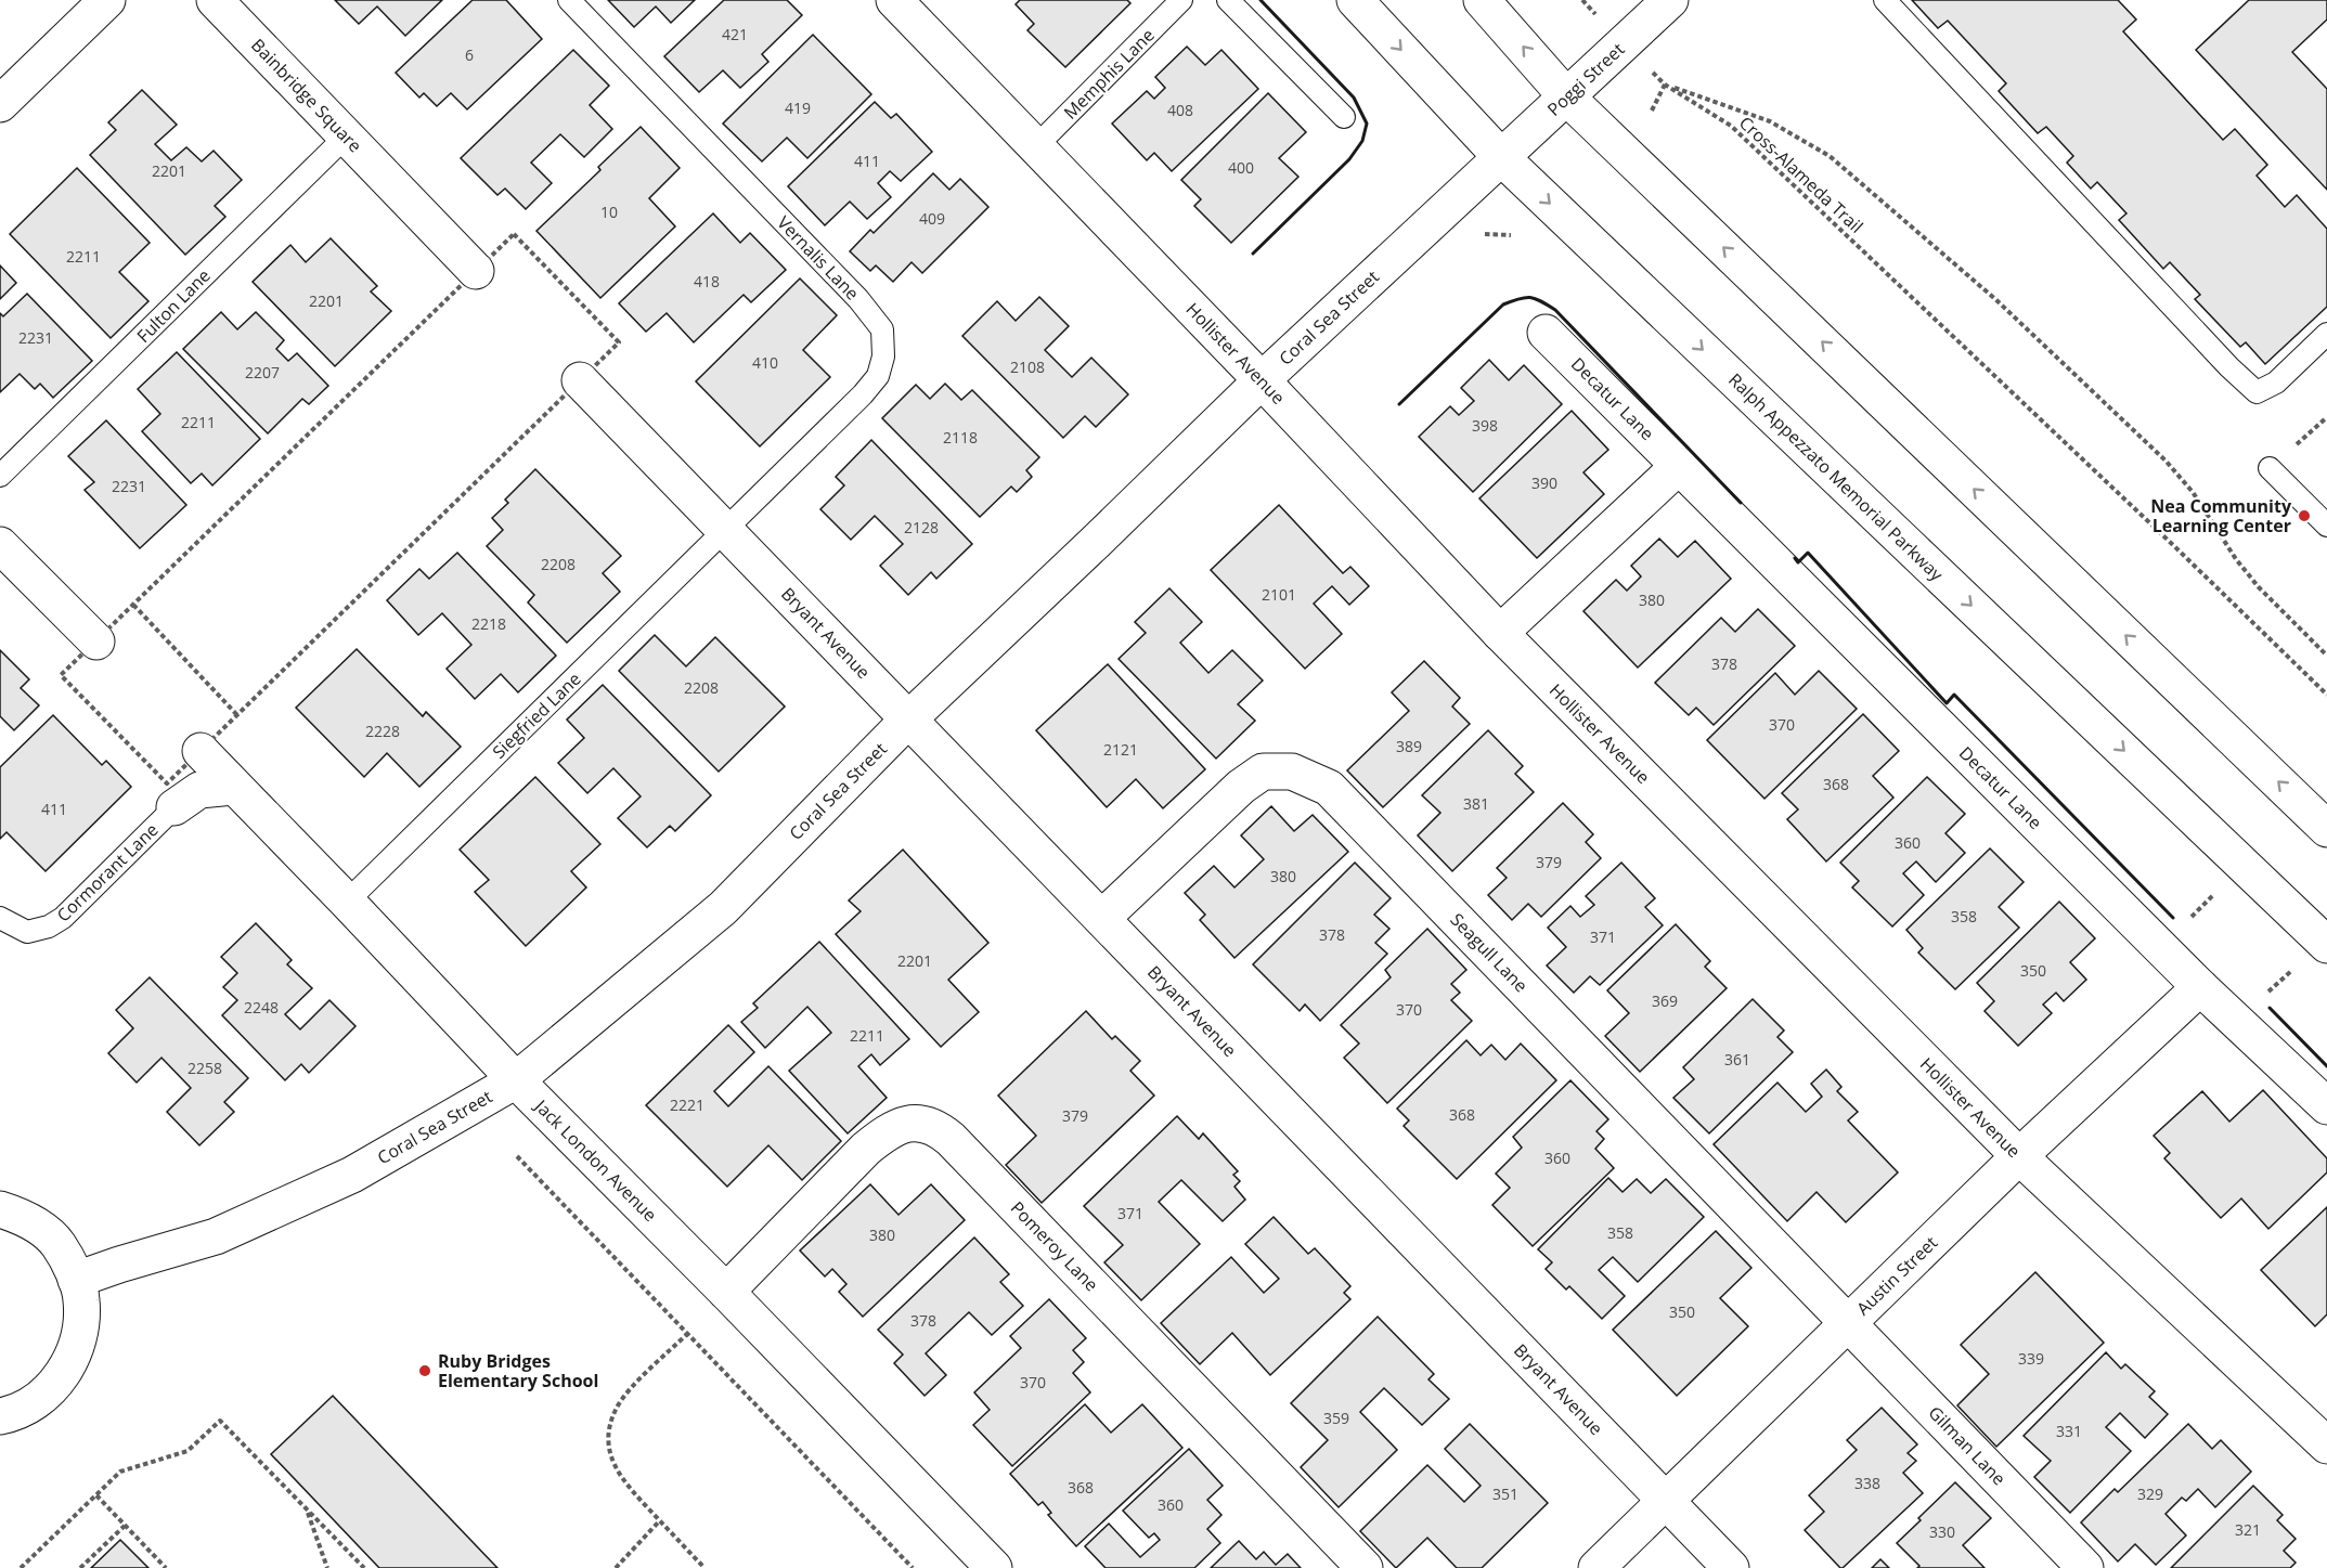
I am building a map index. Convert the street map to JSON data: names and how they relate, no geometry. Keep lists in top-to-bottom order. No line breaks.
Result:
{"streets":{"street":["Poggi Street","Bainbridge Square","Coral Sea Street","Hollister Avenue","Decatur Lane","Ralph Appezzato Memorial Parkway","Bryant Avenue","Seagull Lane","Jack London Avenue","Pomeroy Lane","Austin Street","Gilman Lane"],"lane":["Memphis Lane","Vernalis Lane","Fulton Lane","Siegfried Lane","Cormorant Lane"],"path":["Cross-Alameda Trail"]},"crossings":[["Memphis Lane","Hollister Avenue"],["Poggi Street","Coral Sea Street"],["Poggi Street","Ralph Appezzato Memorial Parkway"],["Bainbridge Square","Fulton Lane"],["Vernalis Lane","Bryant Avenue"],["Vernalis Lane","Siegfried Lane"],["Coral Sea Street","Hollister Avenue"],["Coral Sea Street","Ralph Appezzato Memorial Parkway"],["Coral Sea Street","Bryant Avenue"],["Coral Sea Street","Jack London Avenue"],["Hollister Avenue","Austin Street"],["Decatur Lane","Austin Street"],["Bryant Avenue","Siegfried Lane"],["Bryant Avenue","Seagull Lane"],["Bryant Avenue","Austin Street"],["Siegfried Lane","Jack London Avenue"],["Seagull Lane","Austin Street"],["Seagull Lane","Gilman Lane"],["Jack London Avenue","Pomeroy Lane"],["Austin Street","Gilman Lane"]],"places":["Nea Community Learning Center","Ruby Bridges Elementary School"],"house_numbers":["421","6","419","408","411","400","2201","10","409","2211","418","2201","2231","410","2108","2207","2211","398","2118","390","2231","2128","2208","2101","380","2218","378","2208","370","2228","389","2121","368","381","411","360","379","380","358","378","371","2201","350","369","2248","370","2211","361","2258","2221","368","379","360","371","358","380","350","378","339","370","359","331","338","368","351","329","360","321","330"]}
